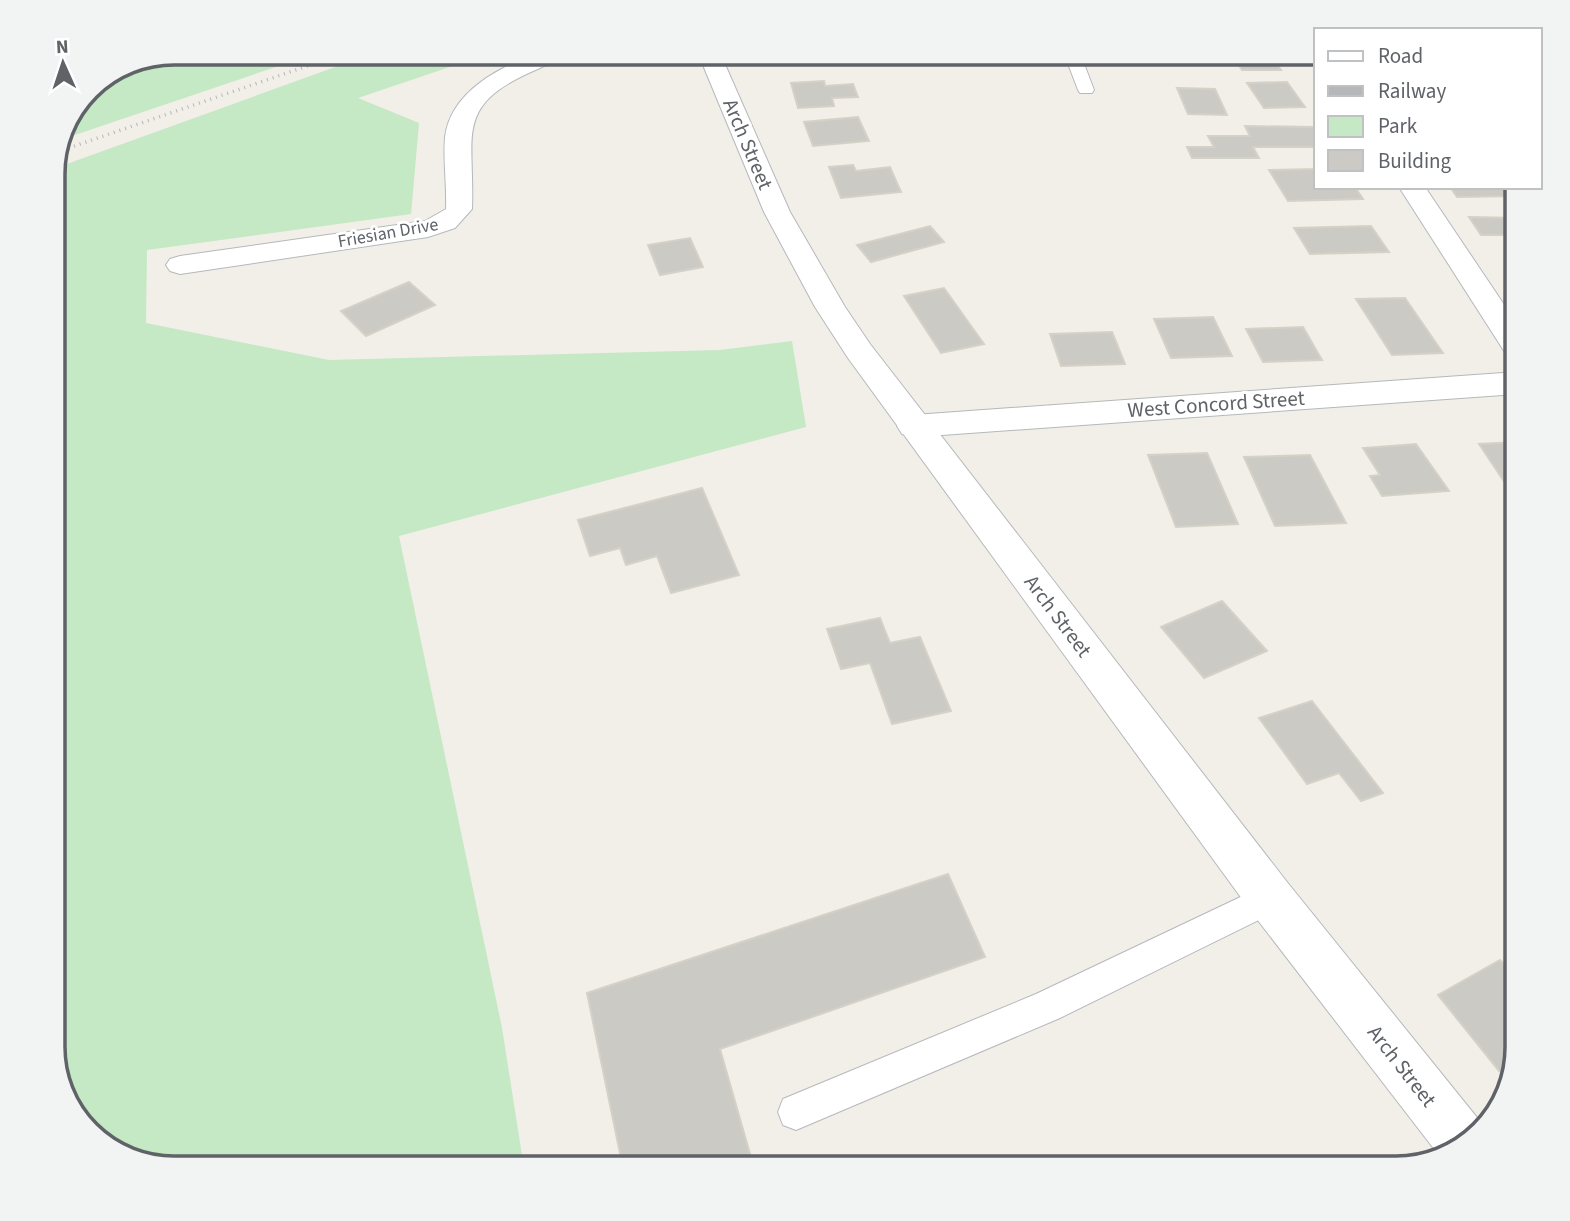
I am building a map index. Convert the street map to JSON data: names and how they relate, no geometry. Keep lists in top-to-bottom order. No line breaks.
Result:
{"streets":{"street":["Arch Street","Friesian Drive","West Concord Street"]},"crossings":[["Arch Street","West Concord Street"]],"legend":["Road","Railway","Park","Building"],"north":"top"}
